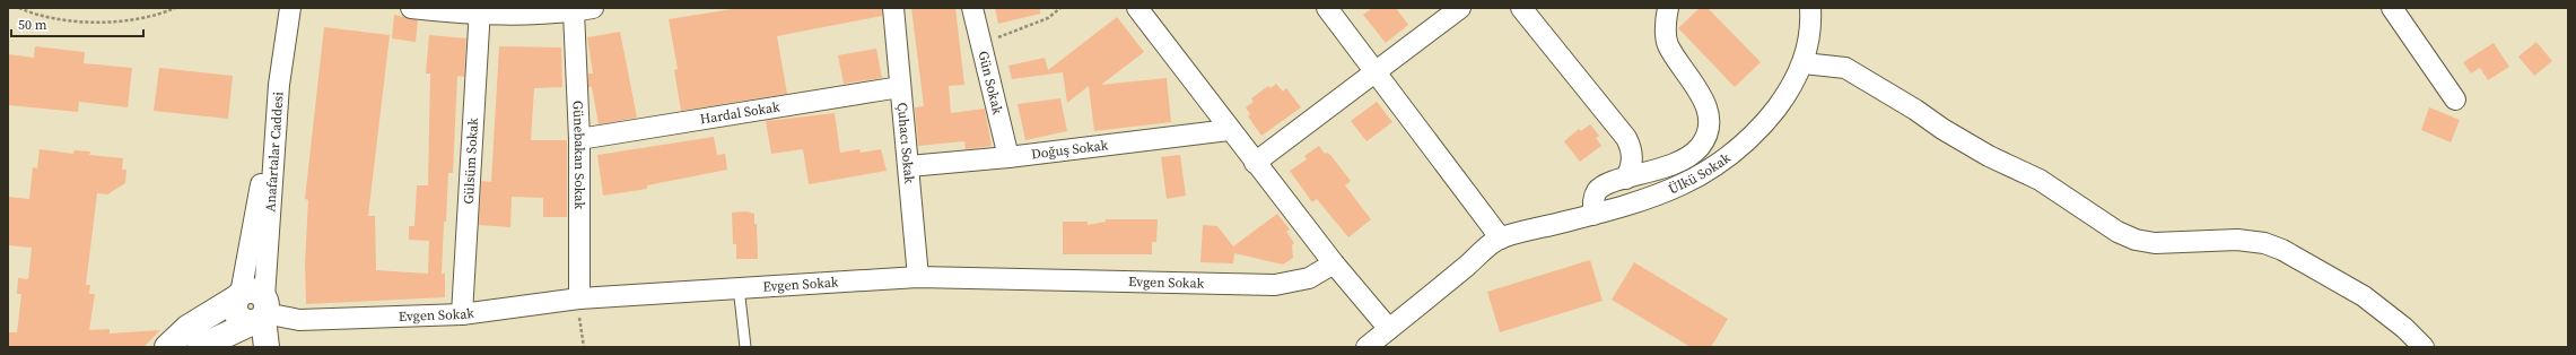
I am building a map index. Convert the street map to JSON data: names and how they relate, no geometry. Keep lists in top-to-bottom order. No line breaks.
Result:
{"streets":{"street":["Gün Sokak","Hardal Sokak","Çuhacı Sokak","Doğuş Sokak","Anafartalar Caddesi","Günebakan Sokak","Gülsüm Sokak","Ülkü Sokak","Evgen Sokak"]},"crossings":[["Gün Sokak","Doğuş Sokak"],["Hardal Sokak","Çuhacı Sokak"],["Hardal Sokak","Günebakan Sokak"],["Çuhacı Sokak","Doğuş Sokak"],["Çuhacı Sokak","Evgen Sokak"],["Anafartalar Caddesi","Evgen Sokak"],["Günebakan Sokak","Evgen Sokak"],["Gülsüm Sokak","Evgen Sokak"]],"scale_bar":"50 m"}
